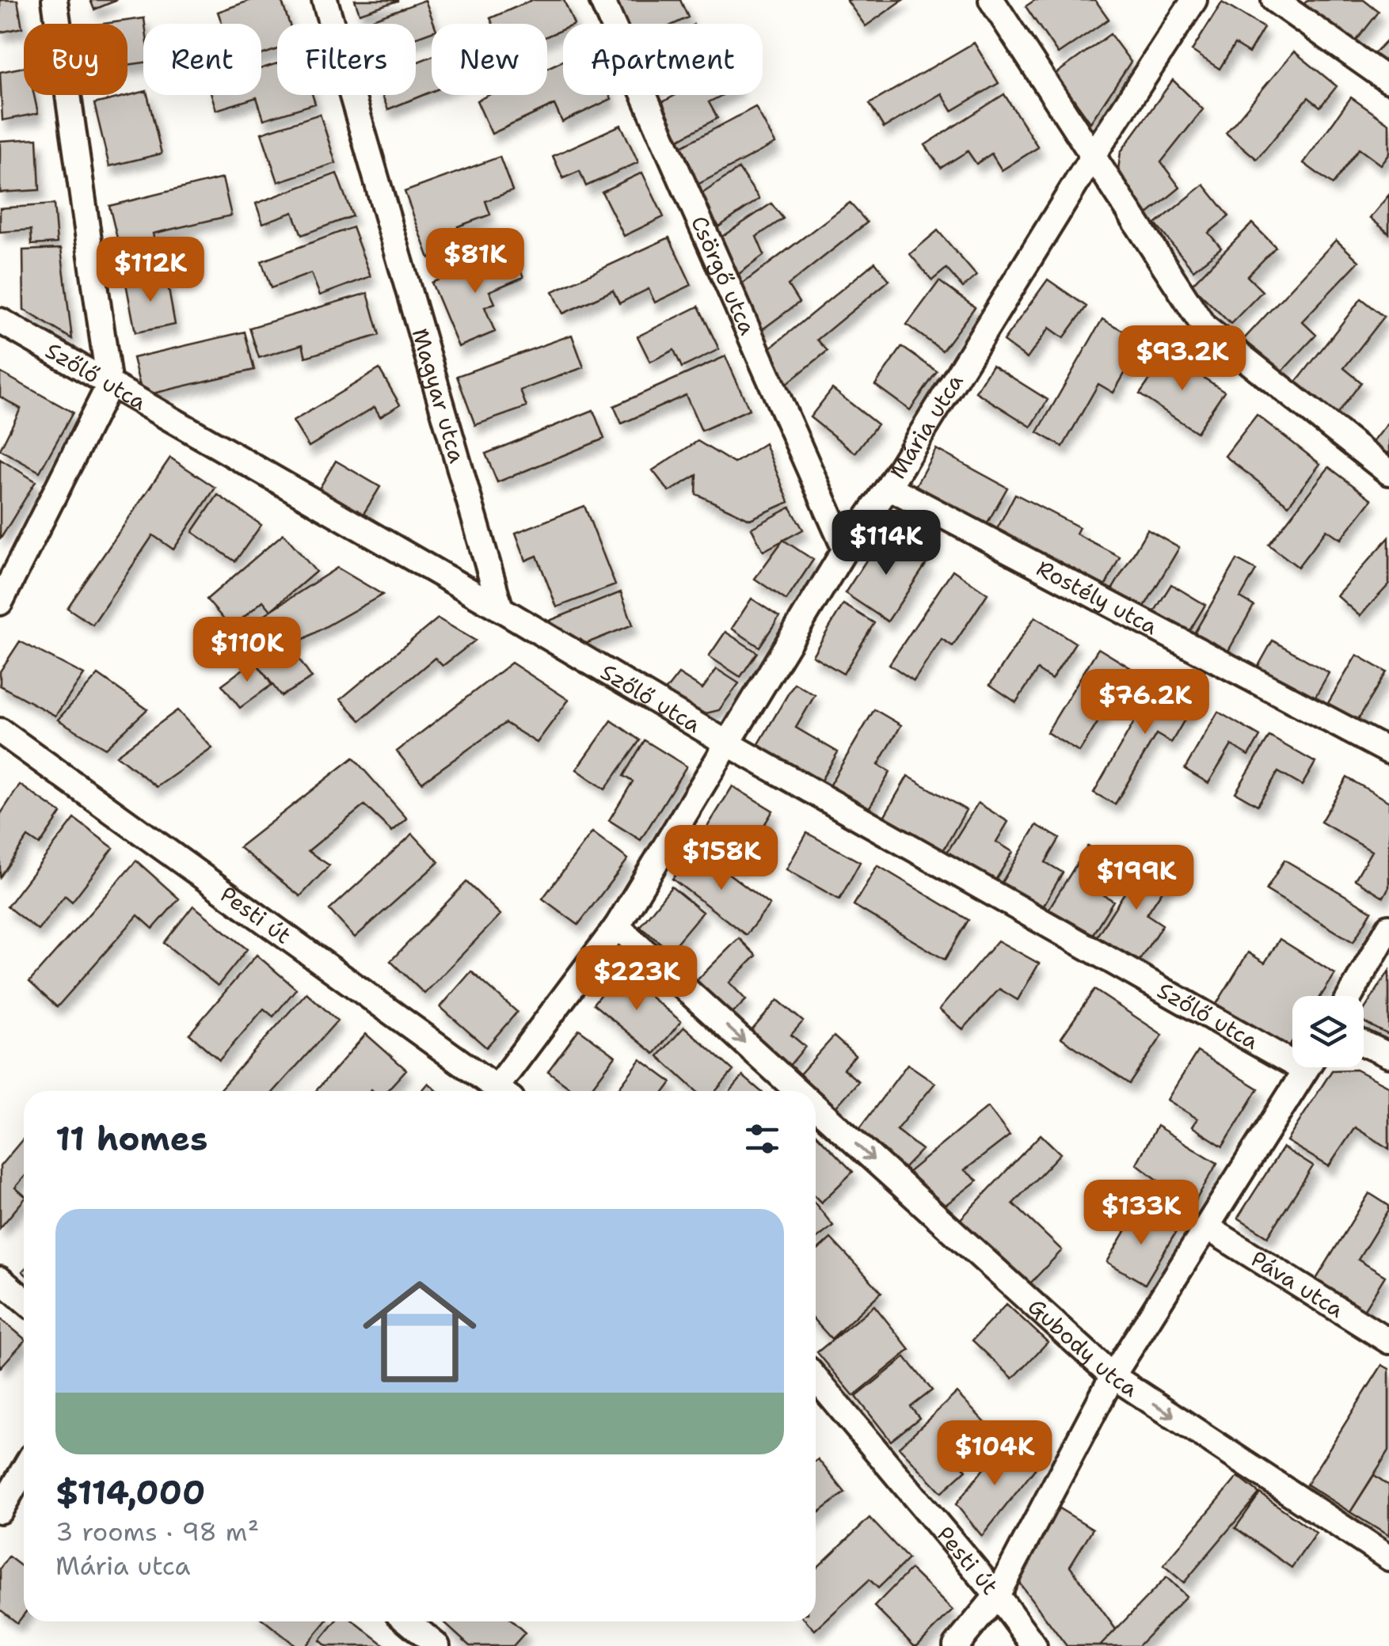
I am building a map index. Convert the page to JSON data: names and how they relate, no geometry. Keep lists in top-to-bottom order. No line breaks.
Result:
{"streets":{"street":["Csörgő utca","Szőlő utca","Magyar utca","Mária utca","Rostély utca","Pesti út","Páva utca","Gubody utca"]},"crossings":[["Csörgő utca","Mária utca"],["Szőlő utca","Magyar utca"],["Szőlő utca","Mária utca"],["Mária utca","Rostély utca"],["Mária utca","Gubody utca"]],"one_way":["Gubody utca"],"page":{"chip":["Buy","Rent","Filters","New","Apartment"],"price":["$81K","$112K","$93.2K","$114K","$110K","$76.2K","$158K","$199K","$223K","$133K","$104K"],"heading":"11 homes","list":[{"name":"$114,000","note":"3 rooms · 98 m² · Mária utca"}]}}
